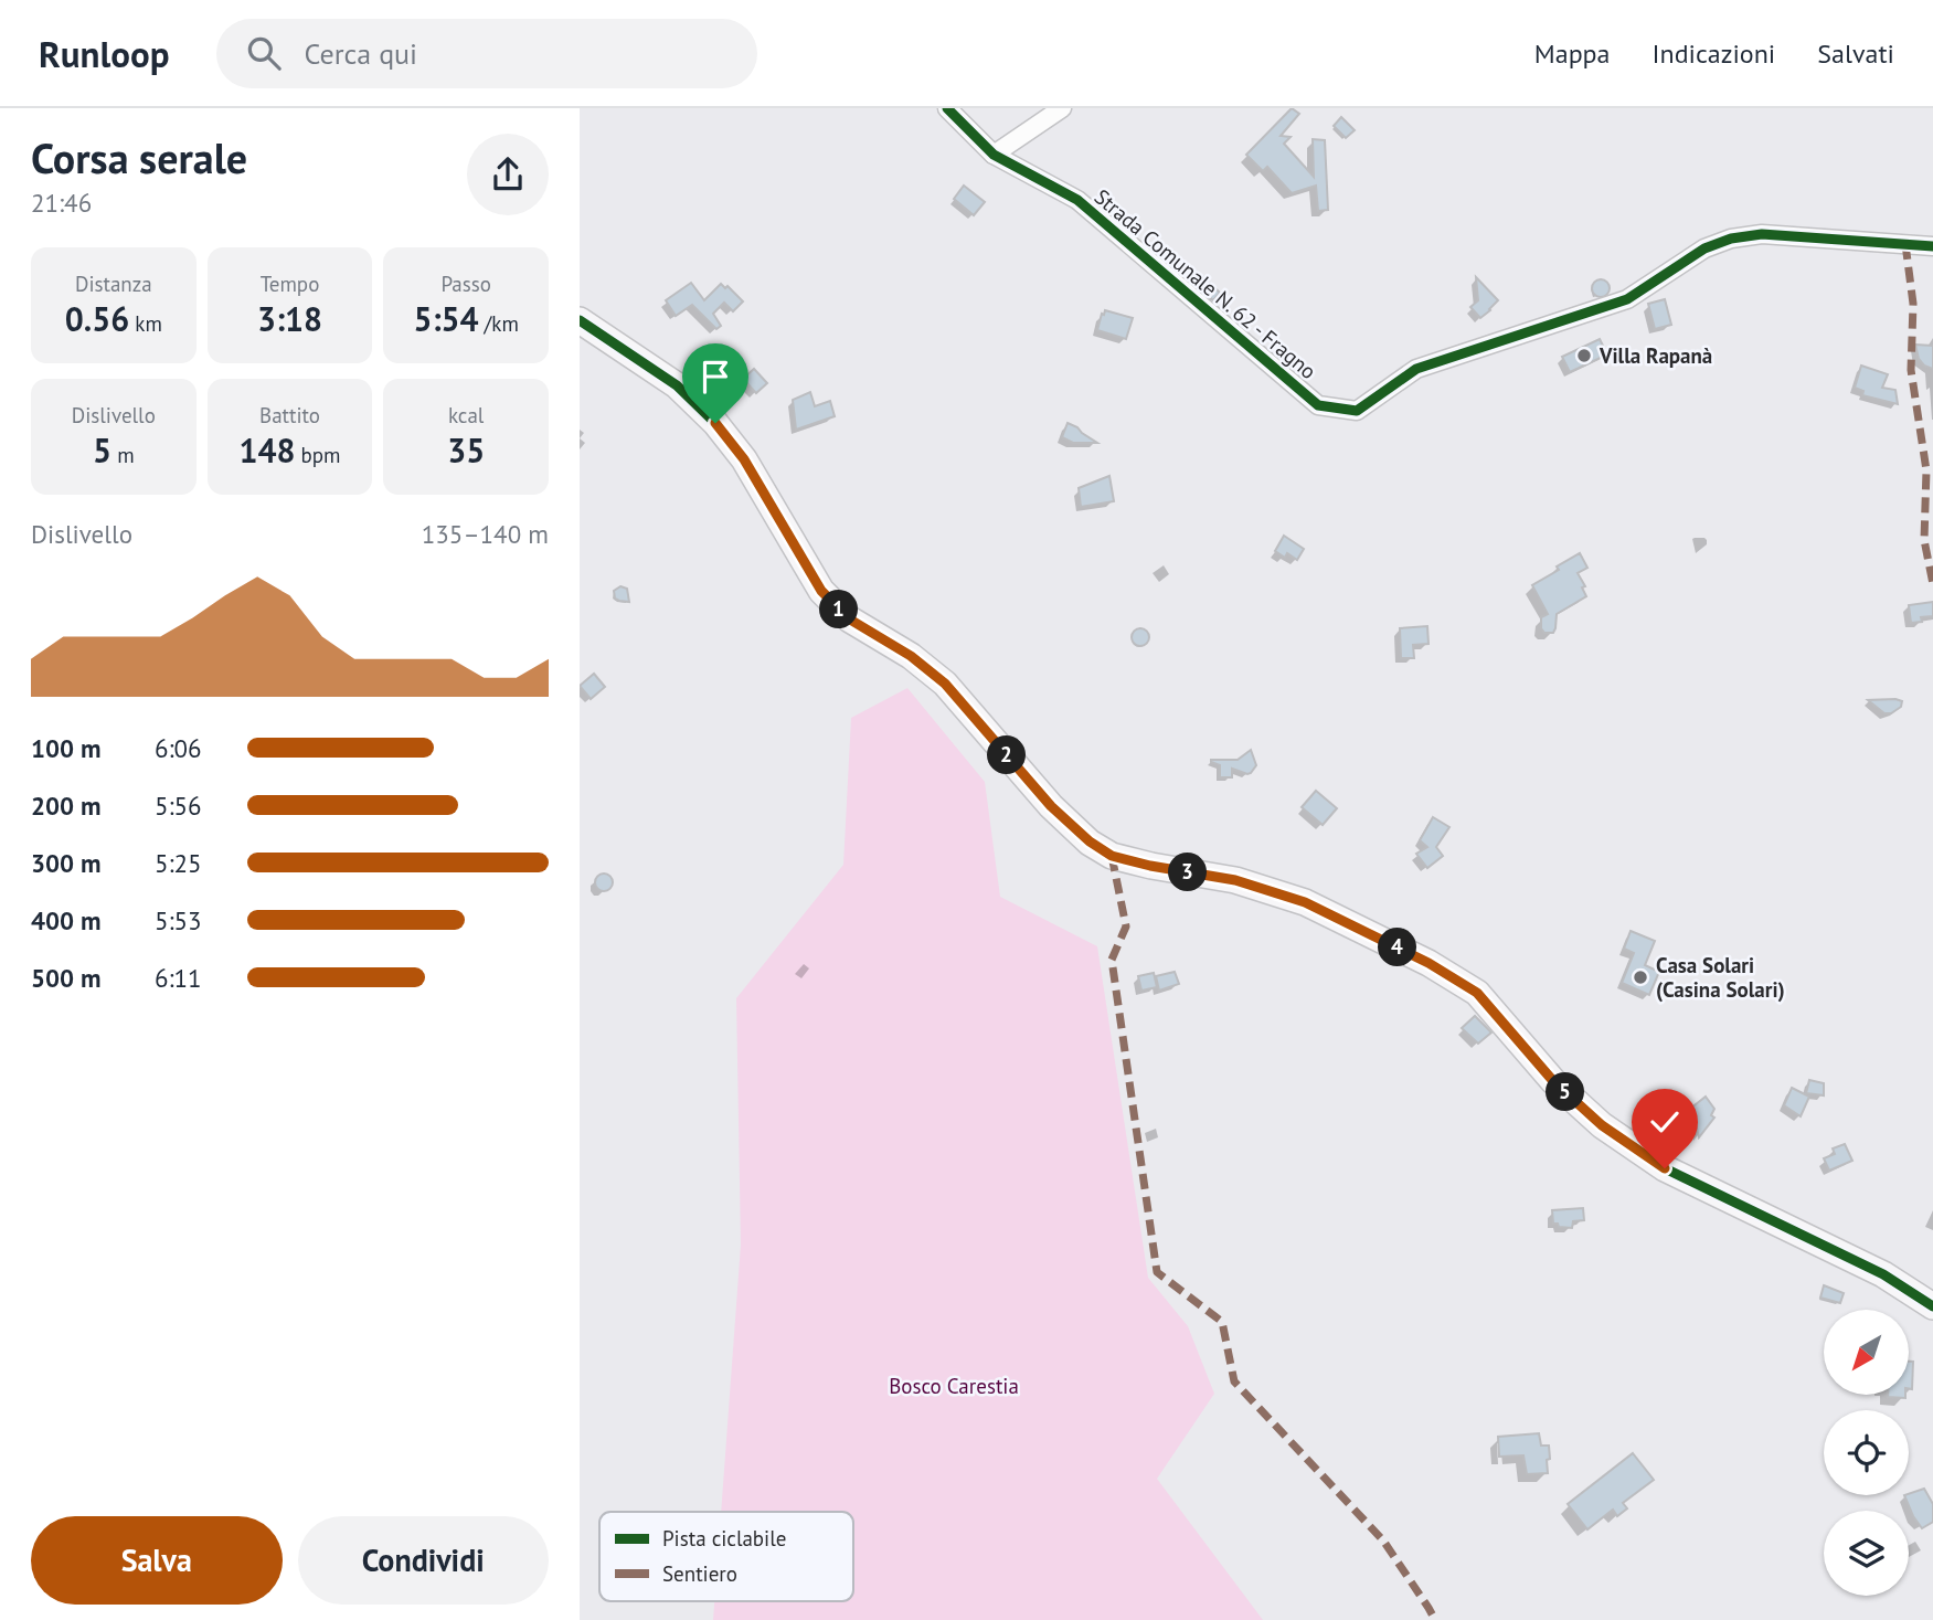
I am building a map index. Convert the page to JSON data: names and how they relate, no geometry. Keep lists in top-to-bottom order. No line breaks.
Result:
{"streets":{"street":["Strada Comunale N. 62 - Fragno"]},"parks":["Bosco Carestia"],"places":["Villa Rapanà","Casa Solari (Casina Solari)"],"legend":["Pista ciclabile","Sentiero"],"north":"bottom left","page":{"header":"Runloop","search":"Cerca qui","nav":["Mappa","Indicazioni","Salvati"],"heading":["Corsa serale","21:46"],"stats":[["Distanza","0.56 km"],["Tempo","3:18"],["Passo","5:54 /km"],["Dislivello","5 m"],["Battito","148 bpm"],["kcal","35"]],"chart":["Dislivello","135–140 m"],"pins":["1","2","3","4","5"],"list":[{"name":"100 m","note":"6:06"},{"name":"200 m","note":"5:56"},{"name":"300 m","note":"5:25"},{"name":"400 m","note":"5:53"},{"name":"500 m","note":"6:11"}],"buttons":["Salva","Condividi"]}}
